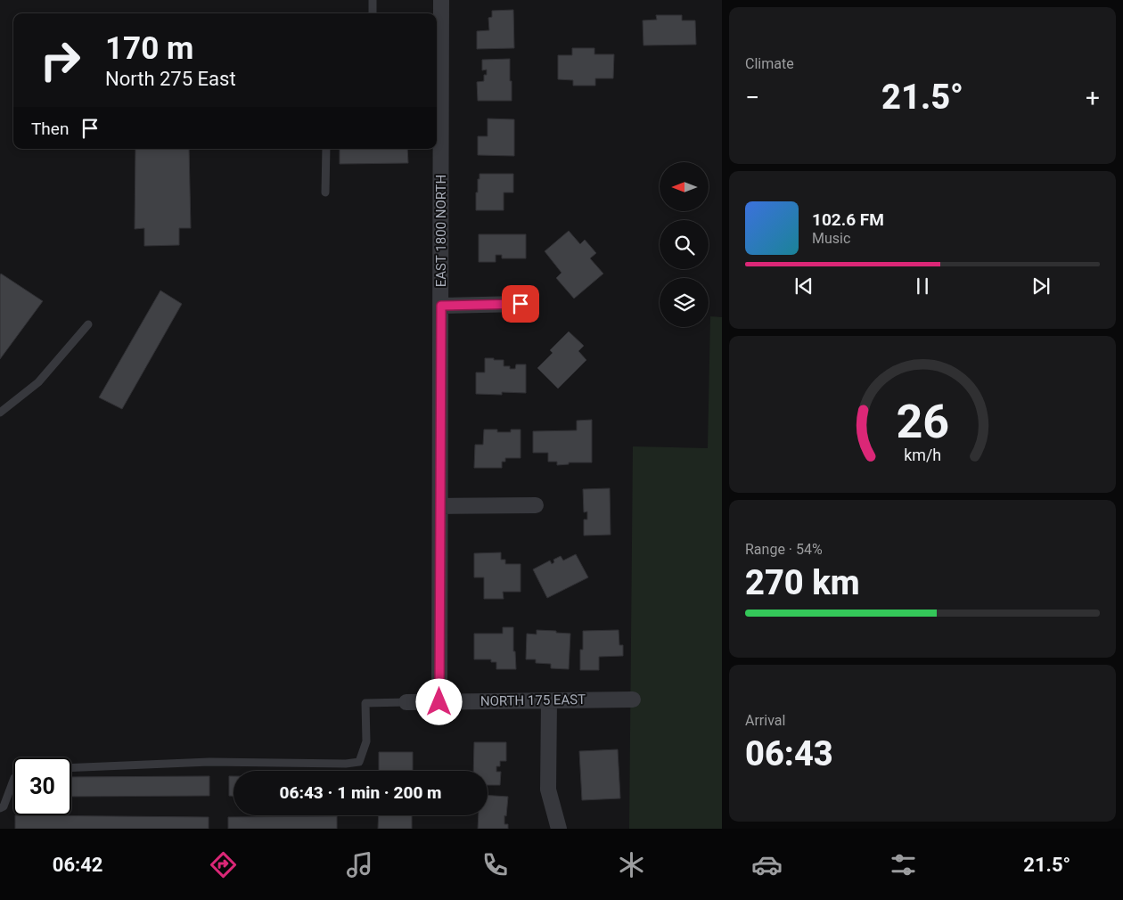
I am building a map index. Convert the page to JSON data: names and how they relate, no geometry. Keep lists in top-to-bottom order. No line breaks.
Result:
{"streets":{"street":["EAST 1800 NORTH","NORTH 175 EAST"]},"crossings":[["EAST 1800 NORTH","NORTH 175 EAST"]],"north":"left","page":{"tile":["Climate",["Range · 54%","270 km"],["Arrival","06:43"]],"turn":["170 m","North 275 East"],"heat":["−","21.5°","+"],"then":"Then","song":["102.6 FM","Music"],"limit":"30","trip":"06:43 · 1 min · 200 m","tabs":["06:42","21.5°"],"gauge":["26","km/h"]}}
